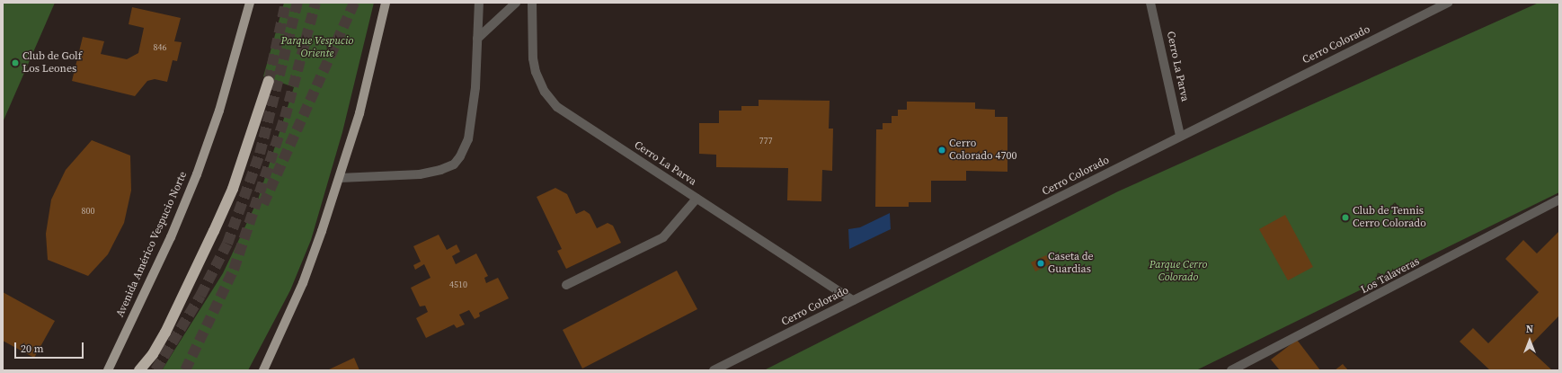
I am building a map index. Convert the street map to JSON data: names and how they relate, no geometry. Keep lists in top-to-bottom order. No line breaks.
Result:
{"streets":{"main road":["Avenida Américo Vespucio Norte"],"street":["Cerro Colorado","Cerro La Parva","Los Talaveras"]},"crossings":[["Cerro Colorado","Cerro La Parva"]],"parks":["Parque Vespucio Oriente","Parque Cerro Colorado"],"places":["Club de Golf Los Leones","Cerro Colorado 4700","Club de Tennis Cerro Colorado","Caseta de Guardias"],"house_numbers":["846","777","800","4510"],"scale_bar":"20 m","north":"top"}
